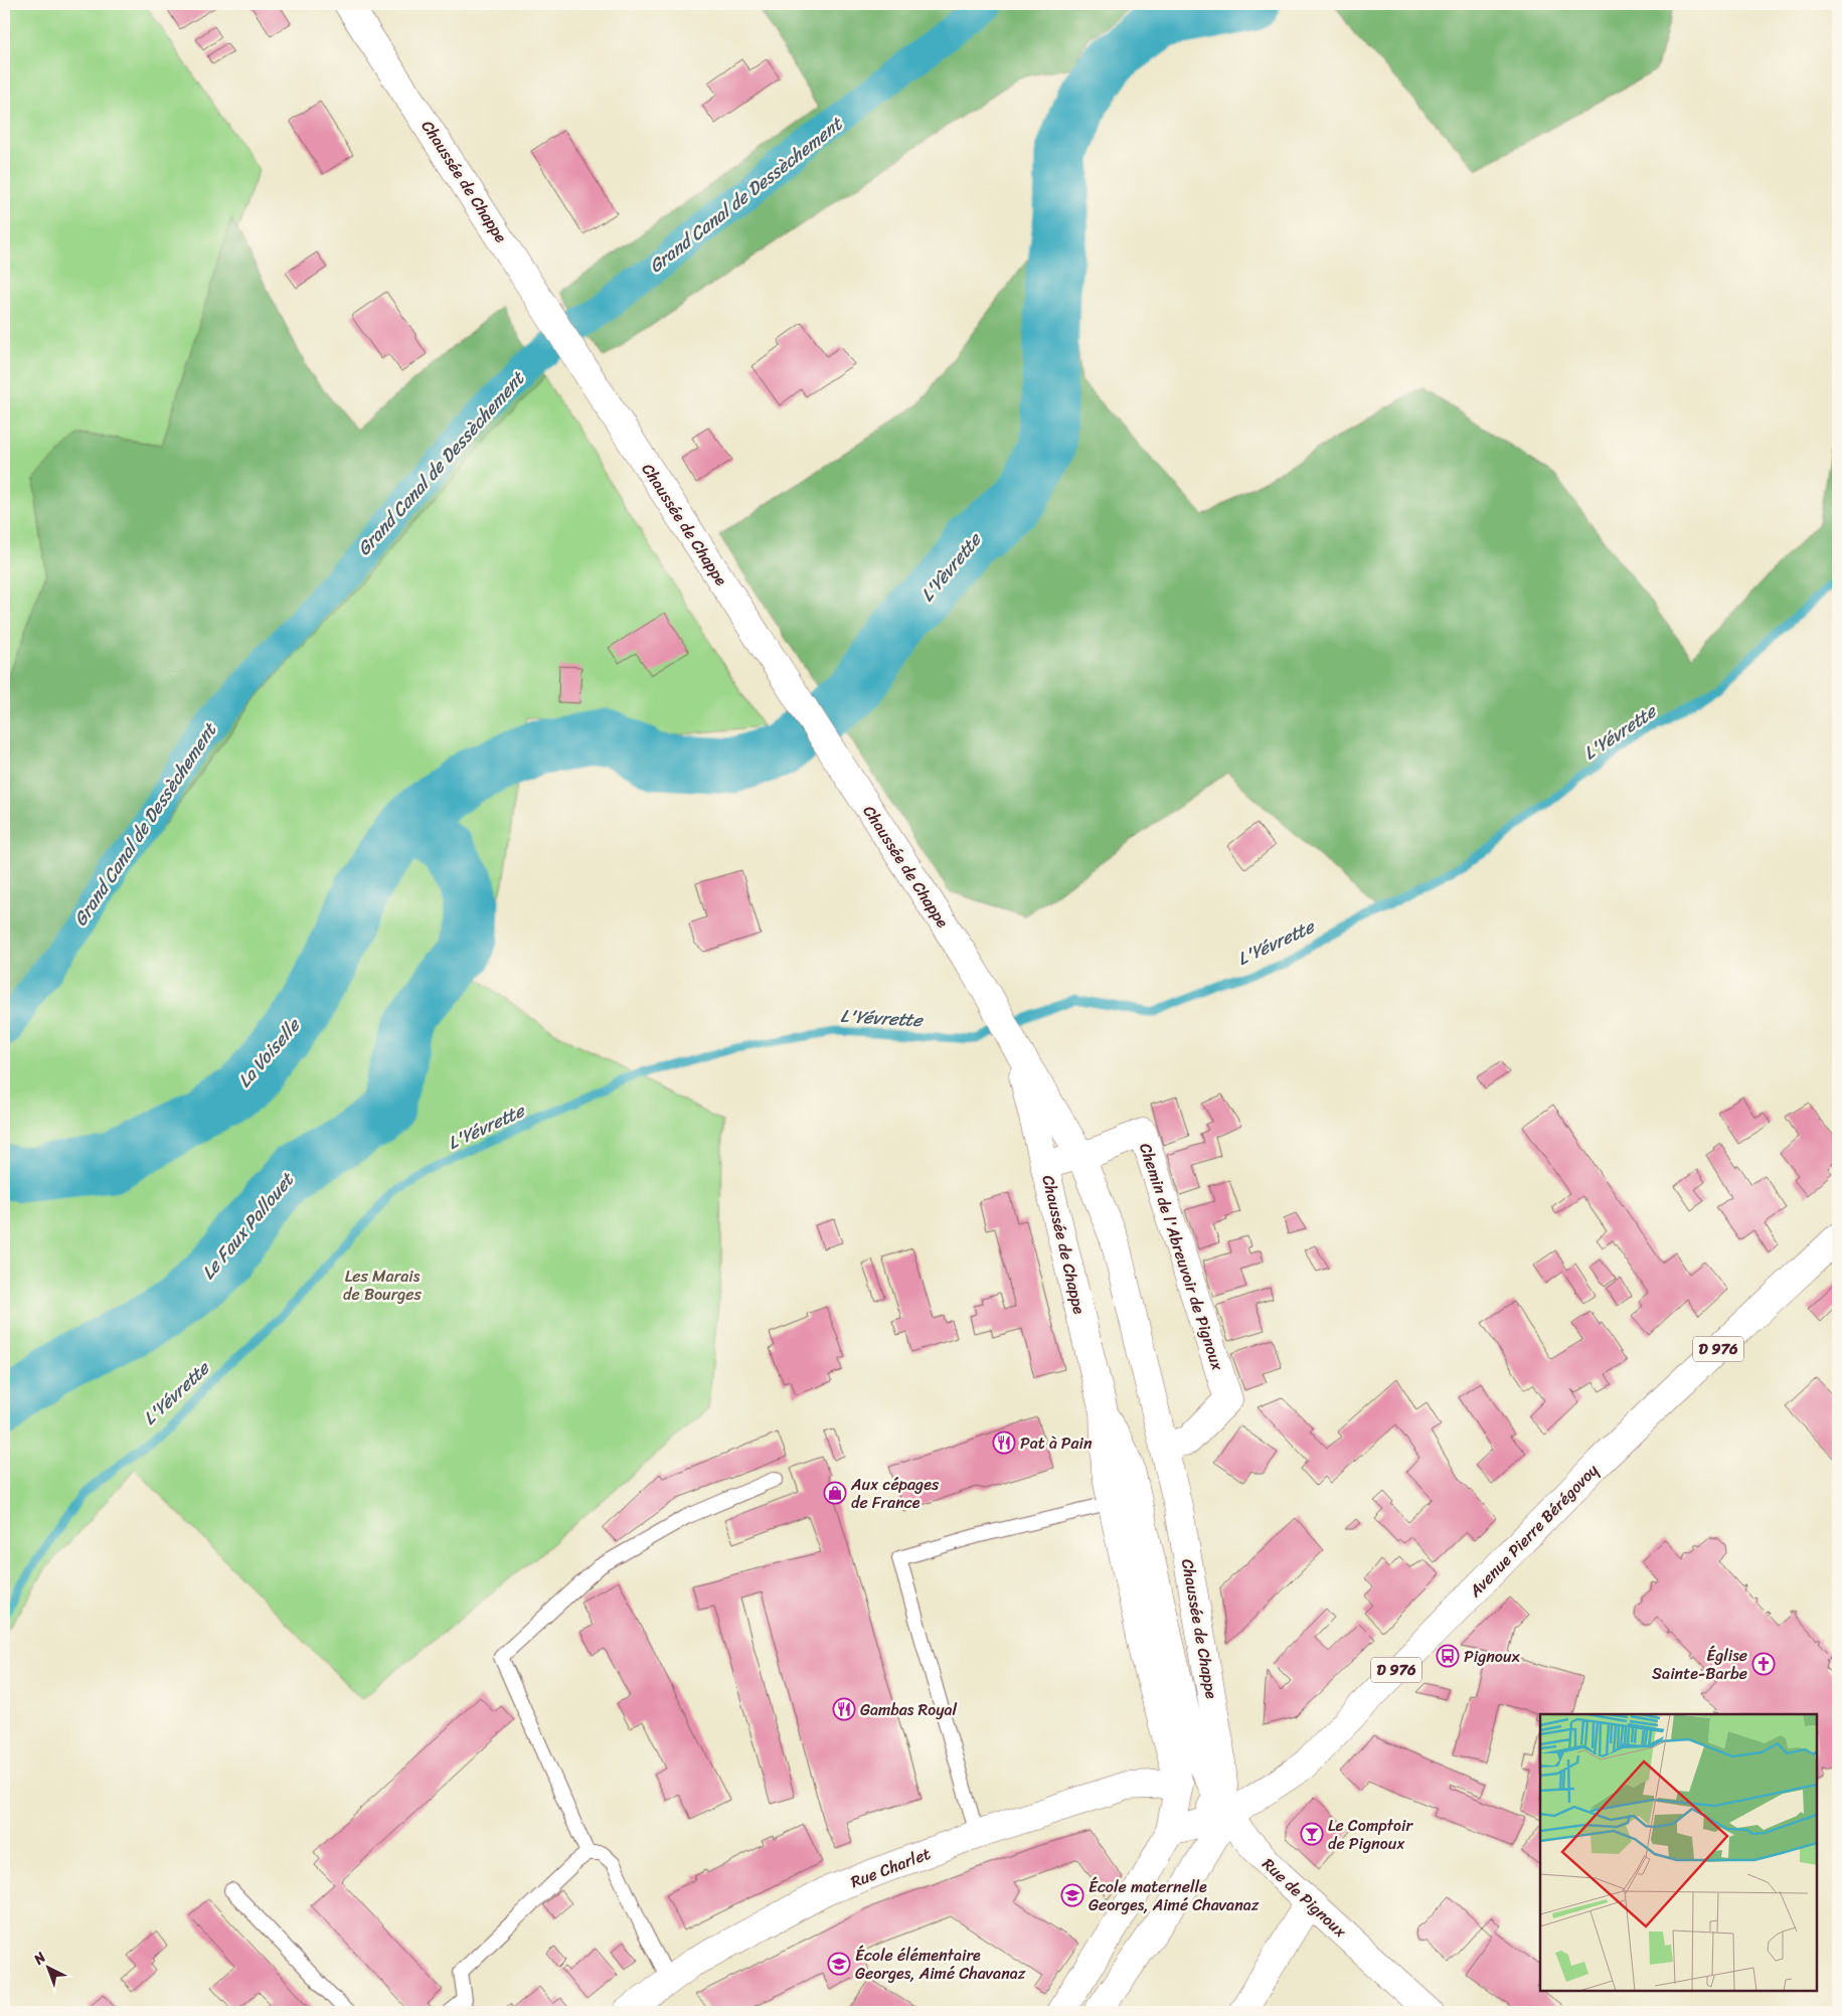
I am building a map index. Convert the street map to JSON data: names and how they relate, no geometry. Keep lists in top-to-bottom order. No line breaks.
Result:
{"streets":{"main road":["Chaussée de Chappe","Chemin de l'Abreuvoir de Pignoux","D 976","Avenue Pierre Bérégovoy","Rue Charlet","Rue de Pignoux"]},"crossings":[["Chaussée de Chappe","Chemin de l'Abreuvoir de Pignoux"],["Chaussée de Chappe","Avenue Pierre Bérégovoy"],["Chaussée de Chappe","Rue Charlet"],["Chaussée de Chappe","Rue de Pignoux"],["Avenue Pierre Bérégovoy","Rue de Pignoux"],["Rue Charlet","Rue de Pignoux"]],"water":["Grand Canal de Dessèchement","L'Yèvrette","L'Yévrette","La Voiselle","Le Faux Pallouet"],"parks":["Les Marais de Bourges"],"places":{"restaurant":["Pat à Pain","Gambas Royal"],"shop":["Aux cépages de France"],"bus stop":["Pignoux"],"church":["Église Sainte-Barbe"],"bar":["Le Comptoir de Pignoux"],"school or university":["École maternelle Georges, Aimé Chavanaz","École élémentaire Georges, Aimé Chavanaz"]},"north":"top left"}
